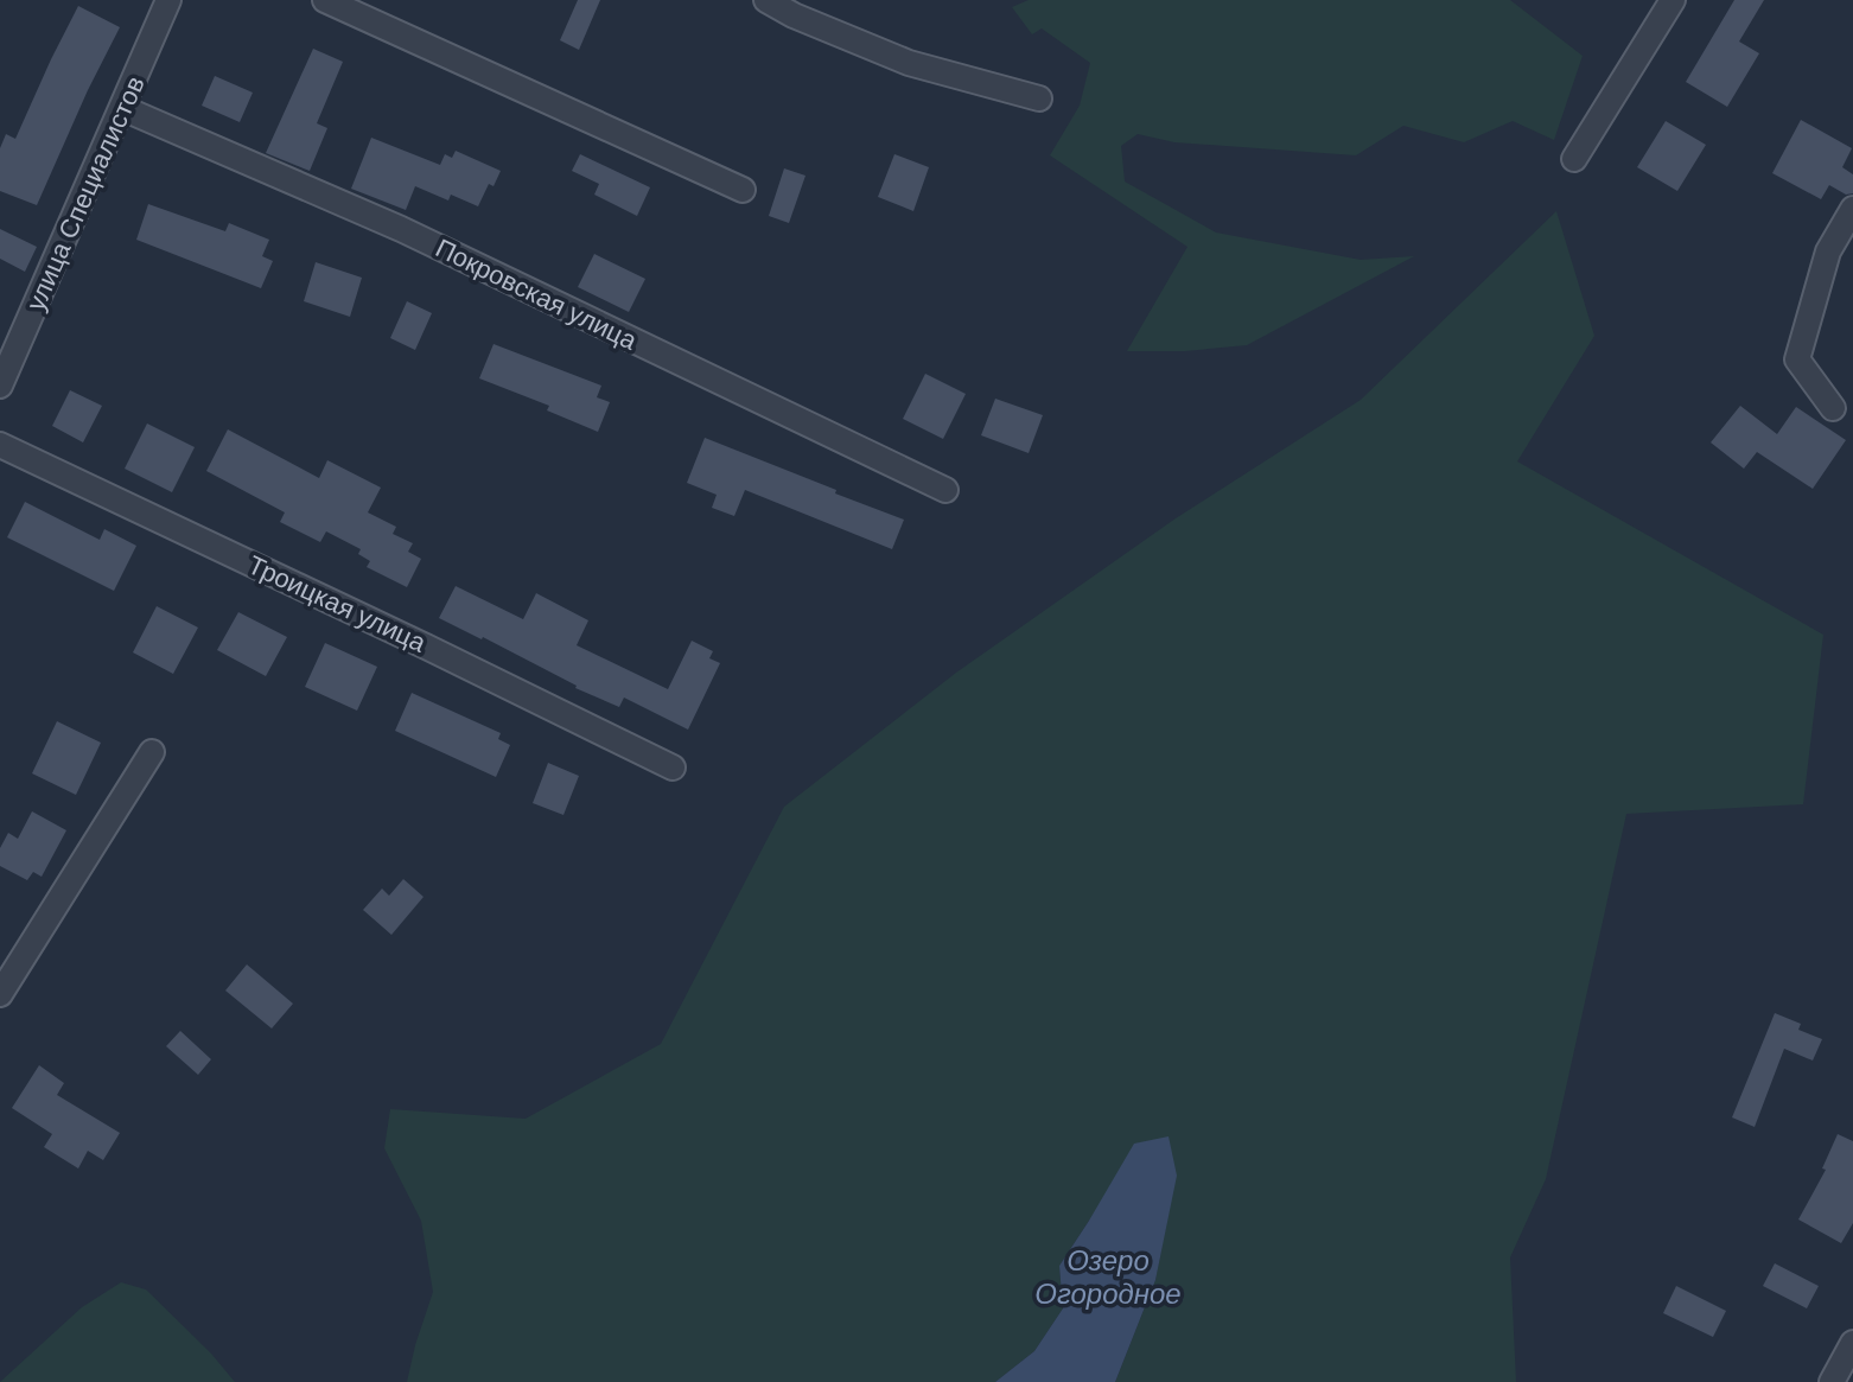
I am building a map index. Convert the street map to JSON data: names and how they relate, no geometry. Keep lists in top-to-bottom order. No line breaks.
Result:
{"streets":{"street":["улица Специалистов","Покровская улица","Троицкая улица"]},"crossings":[["улица Специалистов","Покровская улица"]],"water":["Озеро Огородное"]}
